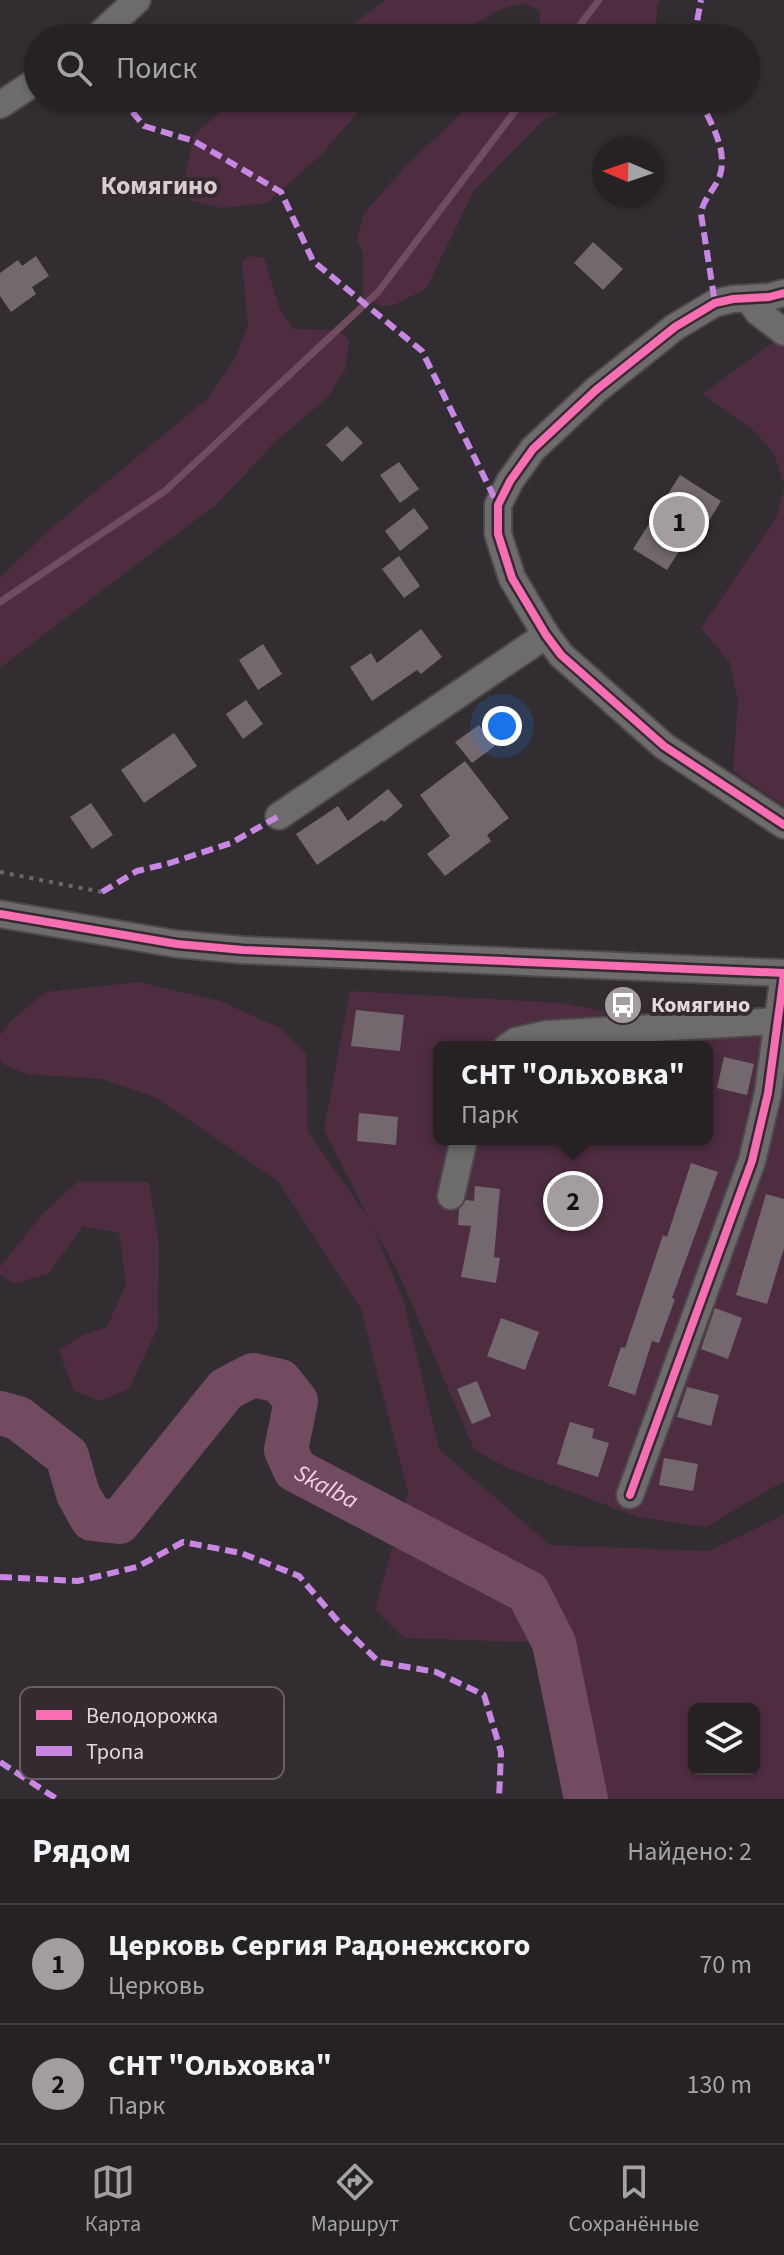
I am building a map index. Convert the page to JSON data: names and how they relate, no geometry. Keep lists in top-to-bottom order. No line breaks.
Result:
{"districts":["Комягино"],"water":["Skalba"],"places":{"bus stop":["Комягино"]},"legend":["Велодорожка","Тропа"],"north":"left","page":{"search":"Поиск","pins":["1","2"],"popup":["СНТ \"Ольховка\"","Парк"],"heading":["Рядом","Найдено: 2"],"list":[{"mark":"1","name":"Церковь Сергия Радонежского","note":"Церковь","value":"70 m"},{"mark":"2","name":"СНТ \"Ольховка\"","note":"Парк","value":"130 m"}],"nav":["Карта","Маршрут","Сохранённые"]}}
